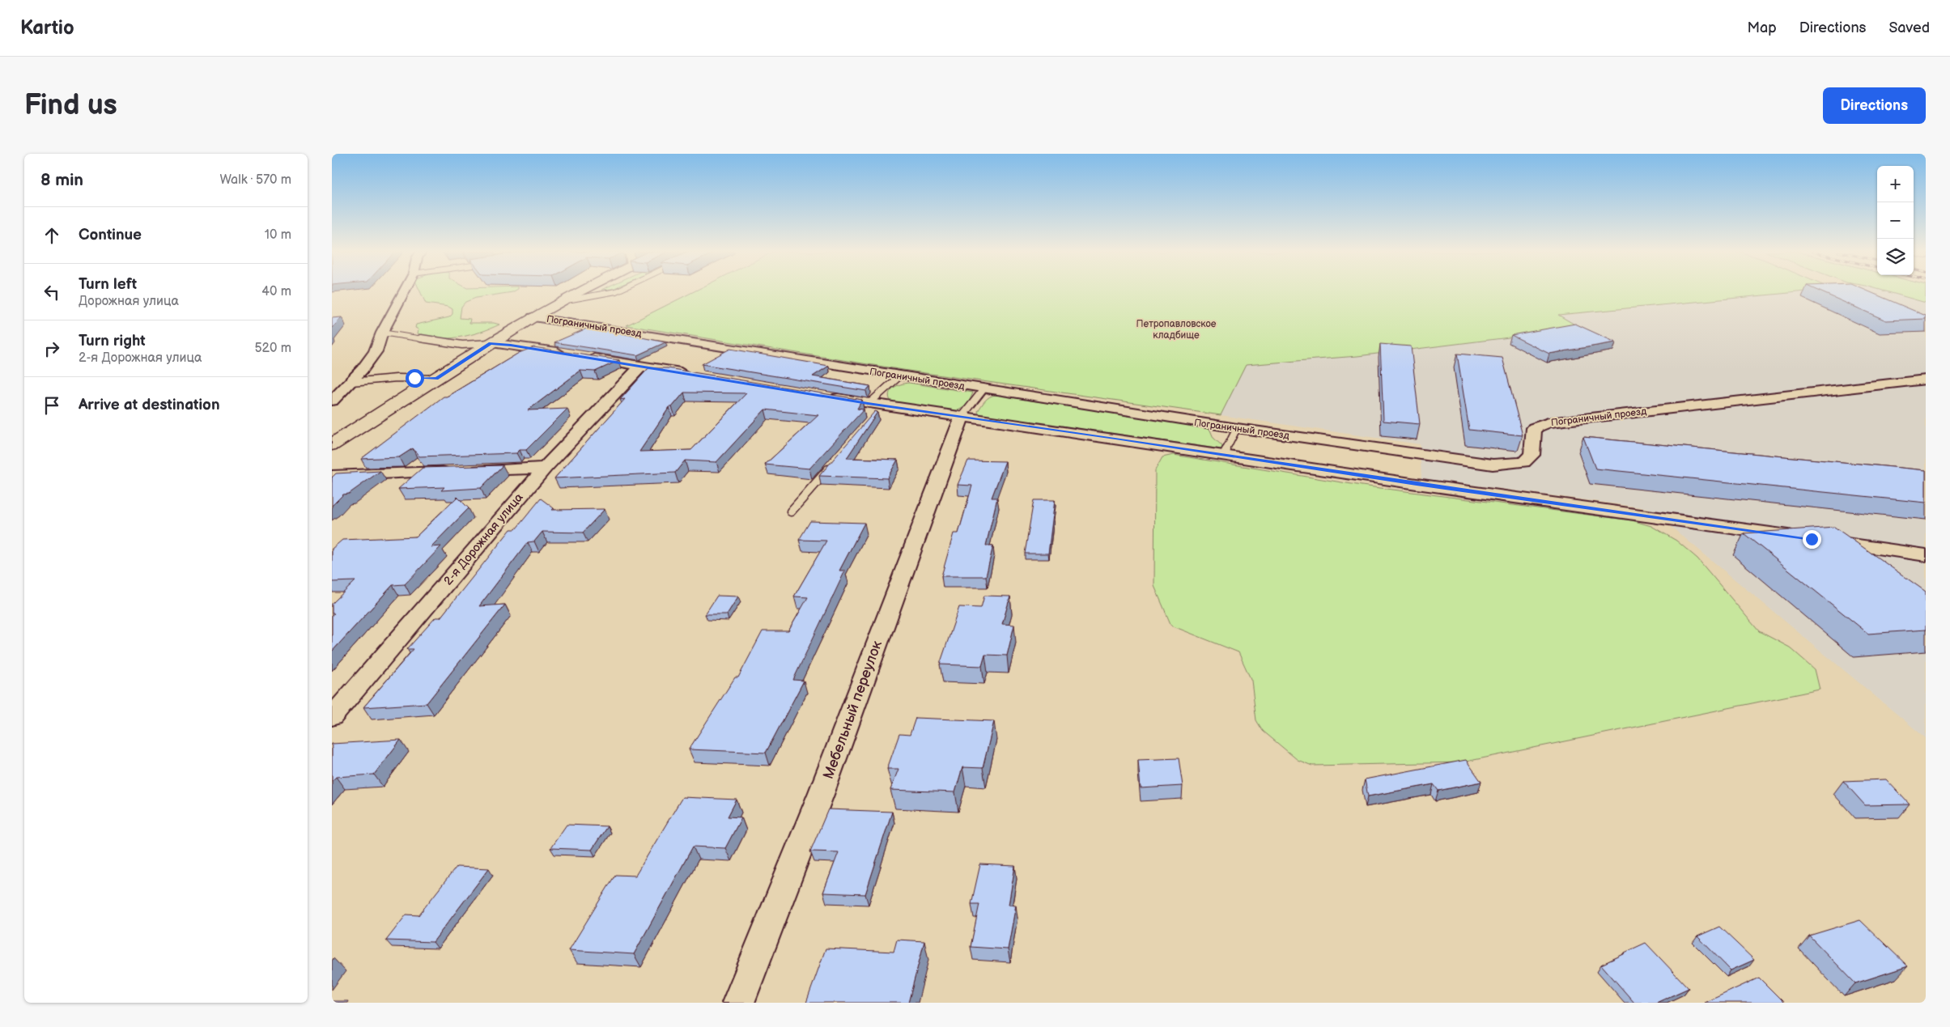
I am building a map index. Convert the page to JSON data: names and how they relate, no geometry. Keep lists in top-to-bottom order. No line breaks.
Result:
{"streets":{"street":["Пограничный проезд","2-я Дорожная улица","Мебельный переулок"]},"parks":["Петропавловское кладбище"],"page":{"header":"Kartio","nav":["Map","Directions","Saved"],"buttons":"Directions","title":"Find us","heading":["8 min","Walk · 570 m"],"map_buttons":["+","−"],"list":[["Continue","10 m"],["Turn left","Дорожная улица","40 m"],["Turn right","2-я Дорожная улица","520 m"],"Arrive at destination"]}}
